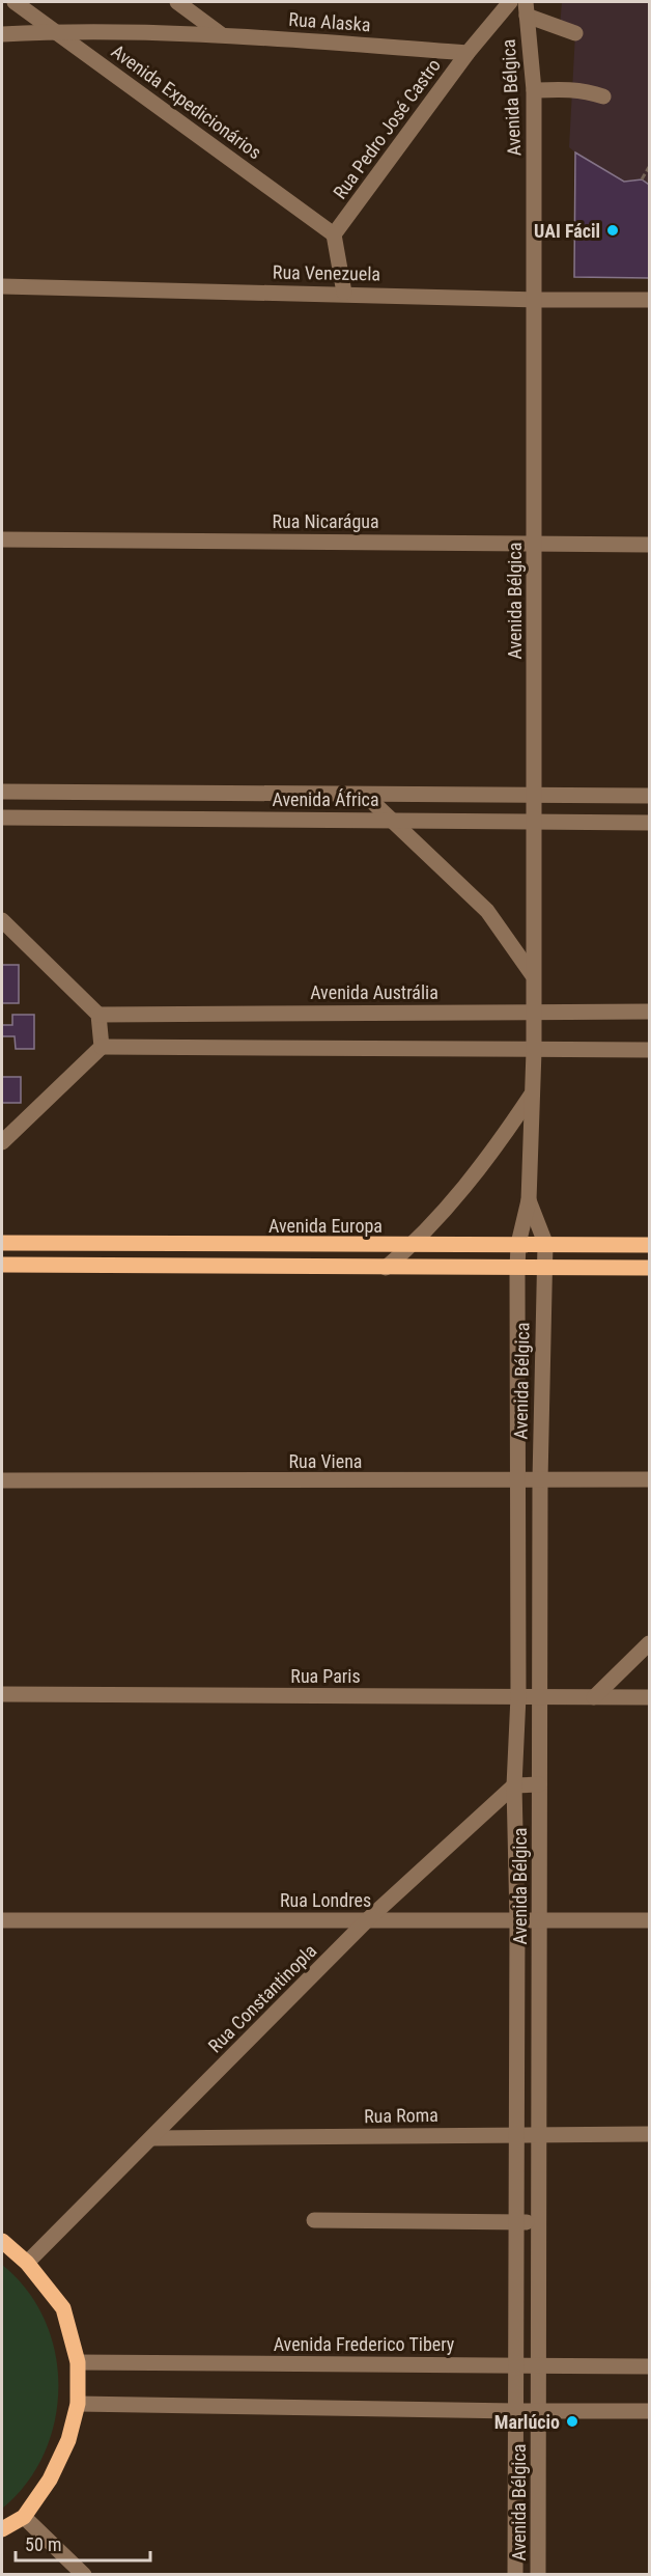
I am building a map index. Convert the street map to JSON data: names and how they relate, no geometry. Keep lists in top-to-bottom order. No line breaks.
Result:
{"streets":{"main road":["Avenida Europa"],"street":["Rua Alaska","Avenida Bélgica","Avenida Expedicionários","Rua Pedro José Castro","Rua Venezuela","Rua Nicarágua","Avenida África","Avenida Austrália","Rua Viena","Rua Paris","Rua Londres","Rua Constantinopla","Rua Roma","Avenida Frederico Tibery"]},"crossings":[["Rua Alaska","Avenida Expedicionários"],["Rua Alaska","Rua Pedro José Castro"],["Avenida Bélgica","Rua Venezuela"],["Avenida Bélgica","Rua Nicarágua"],["Avenida Bélgica","Avenida África"],["Avenida Bélgica","Avenida Austrália"],["Avenida Bélgica","Avenida Europa"],["Avenida Bélgica","Rua Viena"],["Avenida Bélgica","Rua Paris"],["Avenida Bélgica","Rua Londres"],["Avenida Bélgica","Rua Constantinopla"],["Avenida Bélgica","Rua Roma"],["Avenida Bélgica","Avenida Frederico Tibery"],["Avenida Expedicionários","Rua Pedro José Castro"],["Rua Londres","Rua Constantinopla"],["Rua Constantinopla","Rua Roma"]],"places":["UAI Fácil","Marlúcio"],"scale_bar":"50 m"}
